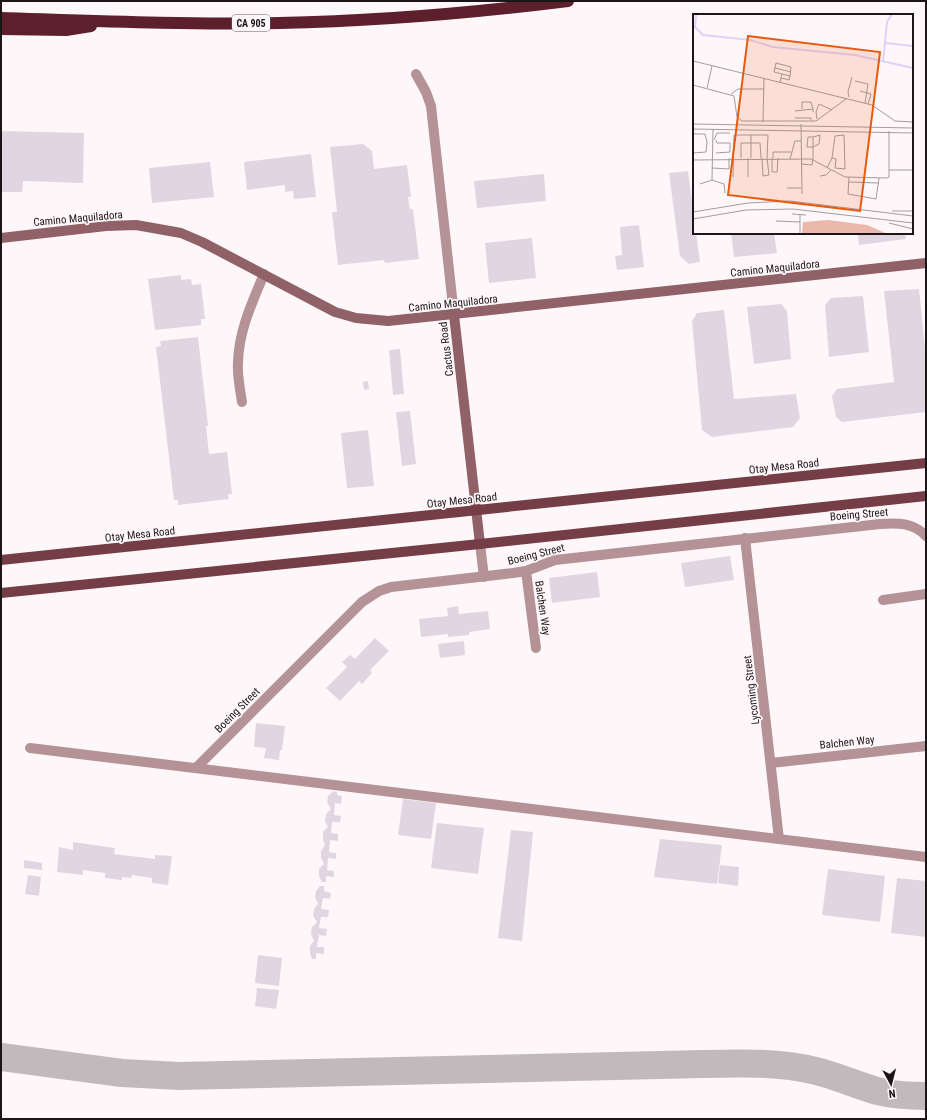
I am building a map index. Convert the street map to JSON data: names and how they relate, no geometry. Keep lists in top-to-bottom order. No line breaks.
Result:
{"streets":{"highway":["CA 905"],"main road":["Otay Mesa Road"],"street":["Camino Maquiladora","Cactus Road","Boeing Street","Balchen Way","Lycoming Street"]},"crossings":[["Camino Maquiladora","Cactus Road"],["Cactus Road","Otay Mesa Road"],["Cactus Road","Boeing Street"],["Boeing Street","Balchen Way"],["Boeing Street","Lycoming Street"],["Balchen Way","Lycoming Street"]],"north":"bottom"}
